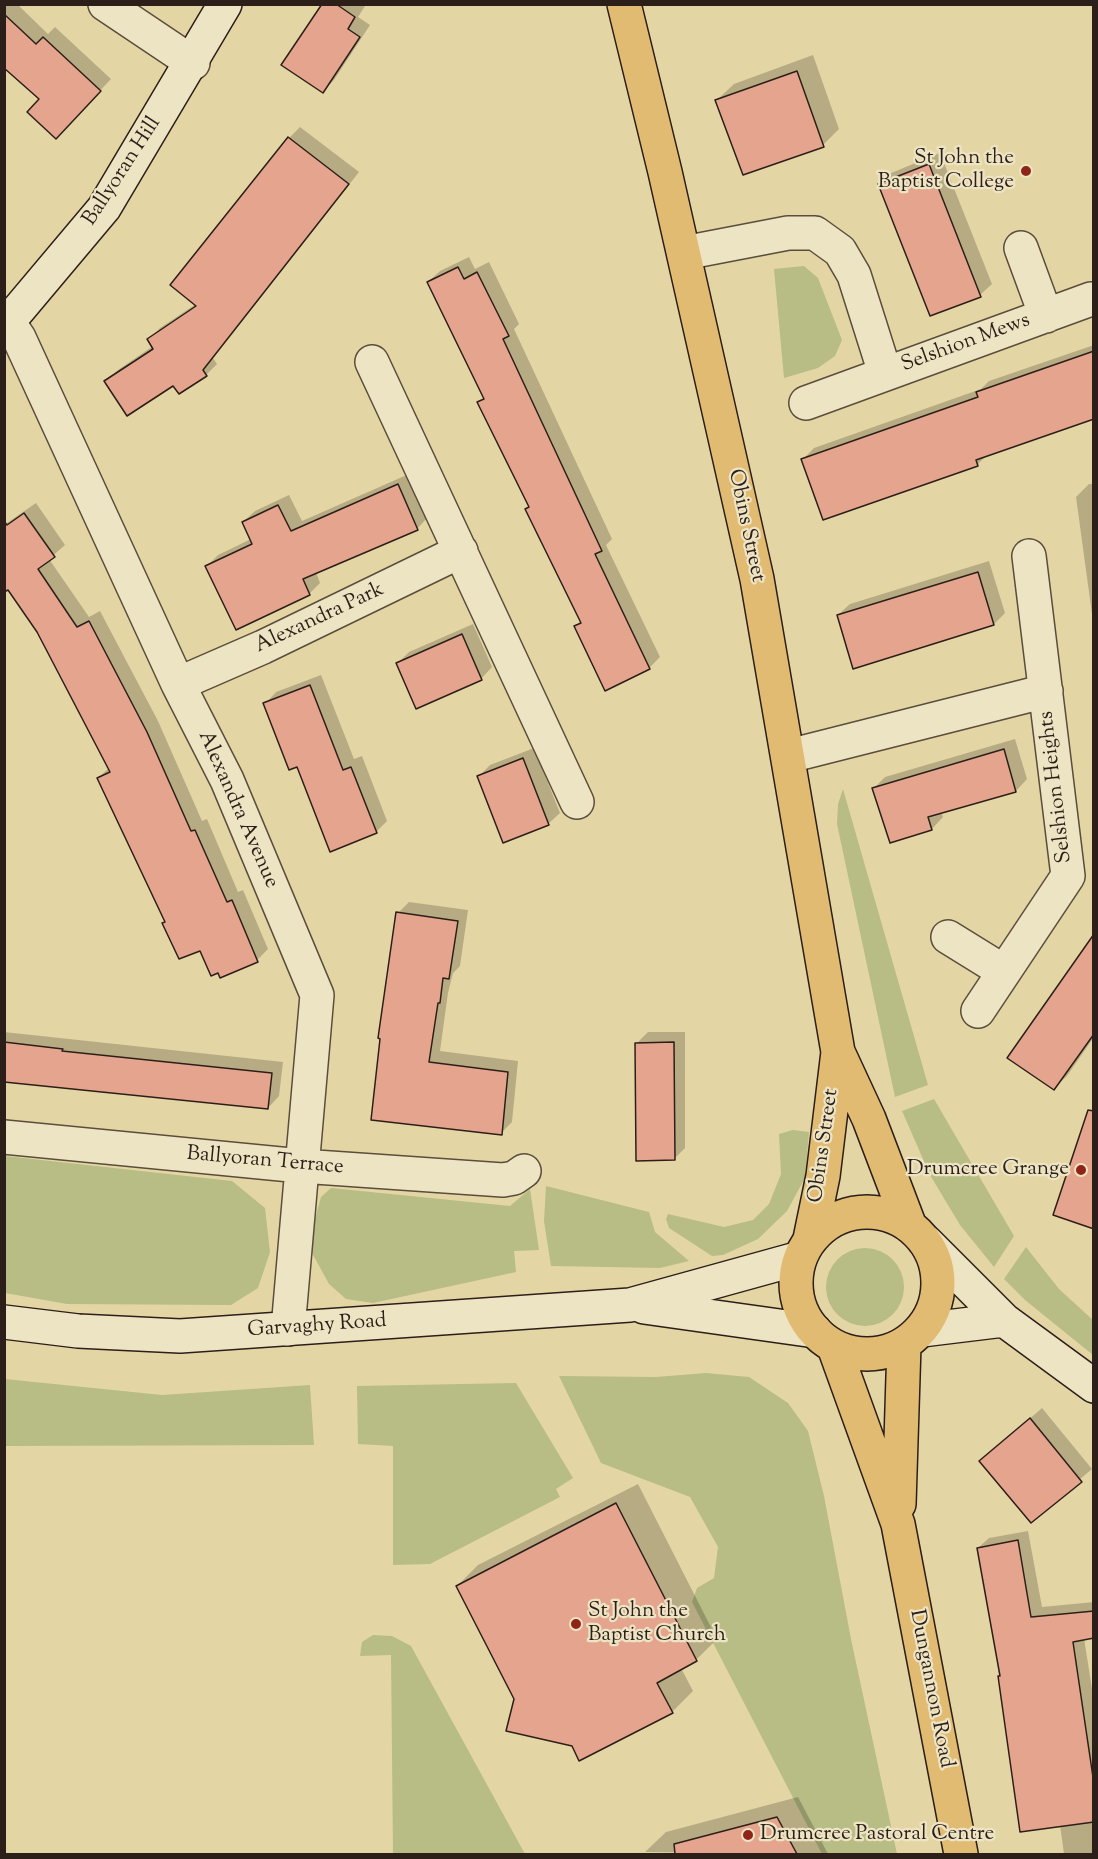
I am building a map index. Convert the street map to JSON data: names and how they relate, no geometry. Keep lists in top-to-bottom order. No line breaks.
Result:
{"streets":{"main road":["Obins Street","Dungannon Road"],"street":["Ballyoran Hill","Selshion Mews","Alexandra Park","Selshion Heights","Alexandra Avenue","Ballyoran Terrace","Garvaghy Road"]},"crossings":[["Ballyoran Hill","Alexandra Avenue"],["Selshion Mews","Obins Street"],["Obins Street","Selshion Heights"],["Obins Street","Garvaghy Road"],["Obins Street","Dungannon Road"],["Alexandra Park","Alexandra Avenue"],["Alexandra Avenue","Ballyoran Terrace"],["Alexandra Avenue","Garvaghy Road"],["Garvaghy Road","Dungannon Road"]],"places":["St John the Baptist College","Drumcree Grange","St John the Baptist Church","Drumcree Pastoral Centre"]}
